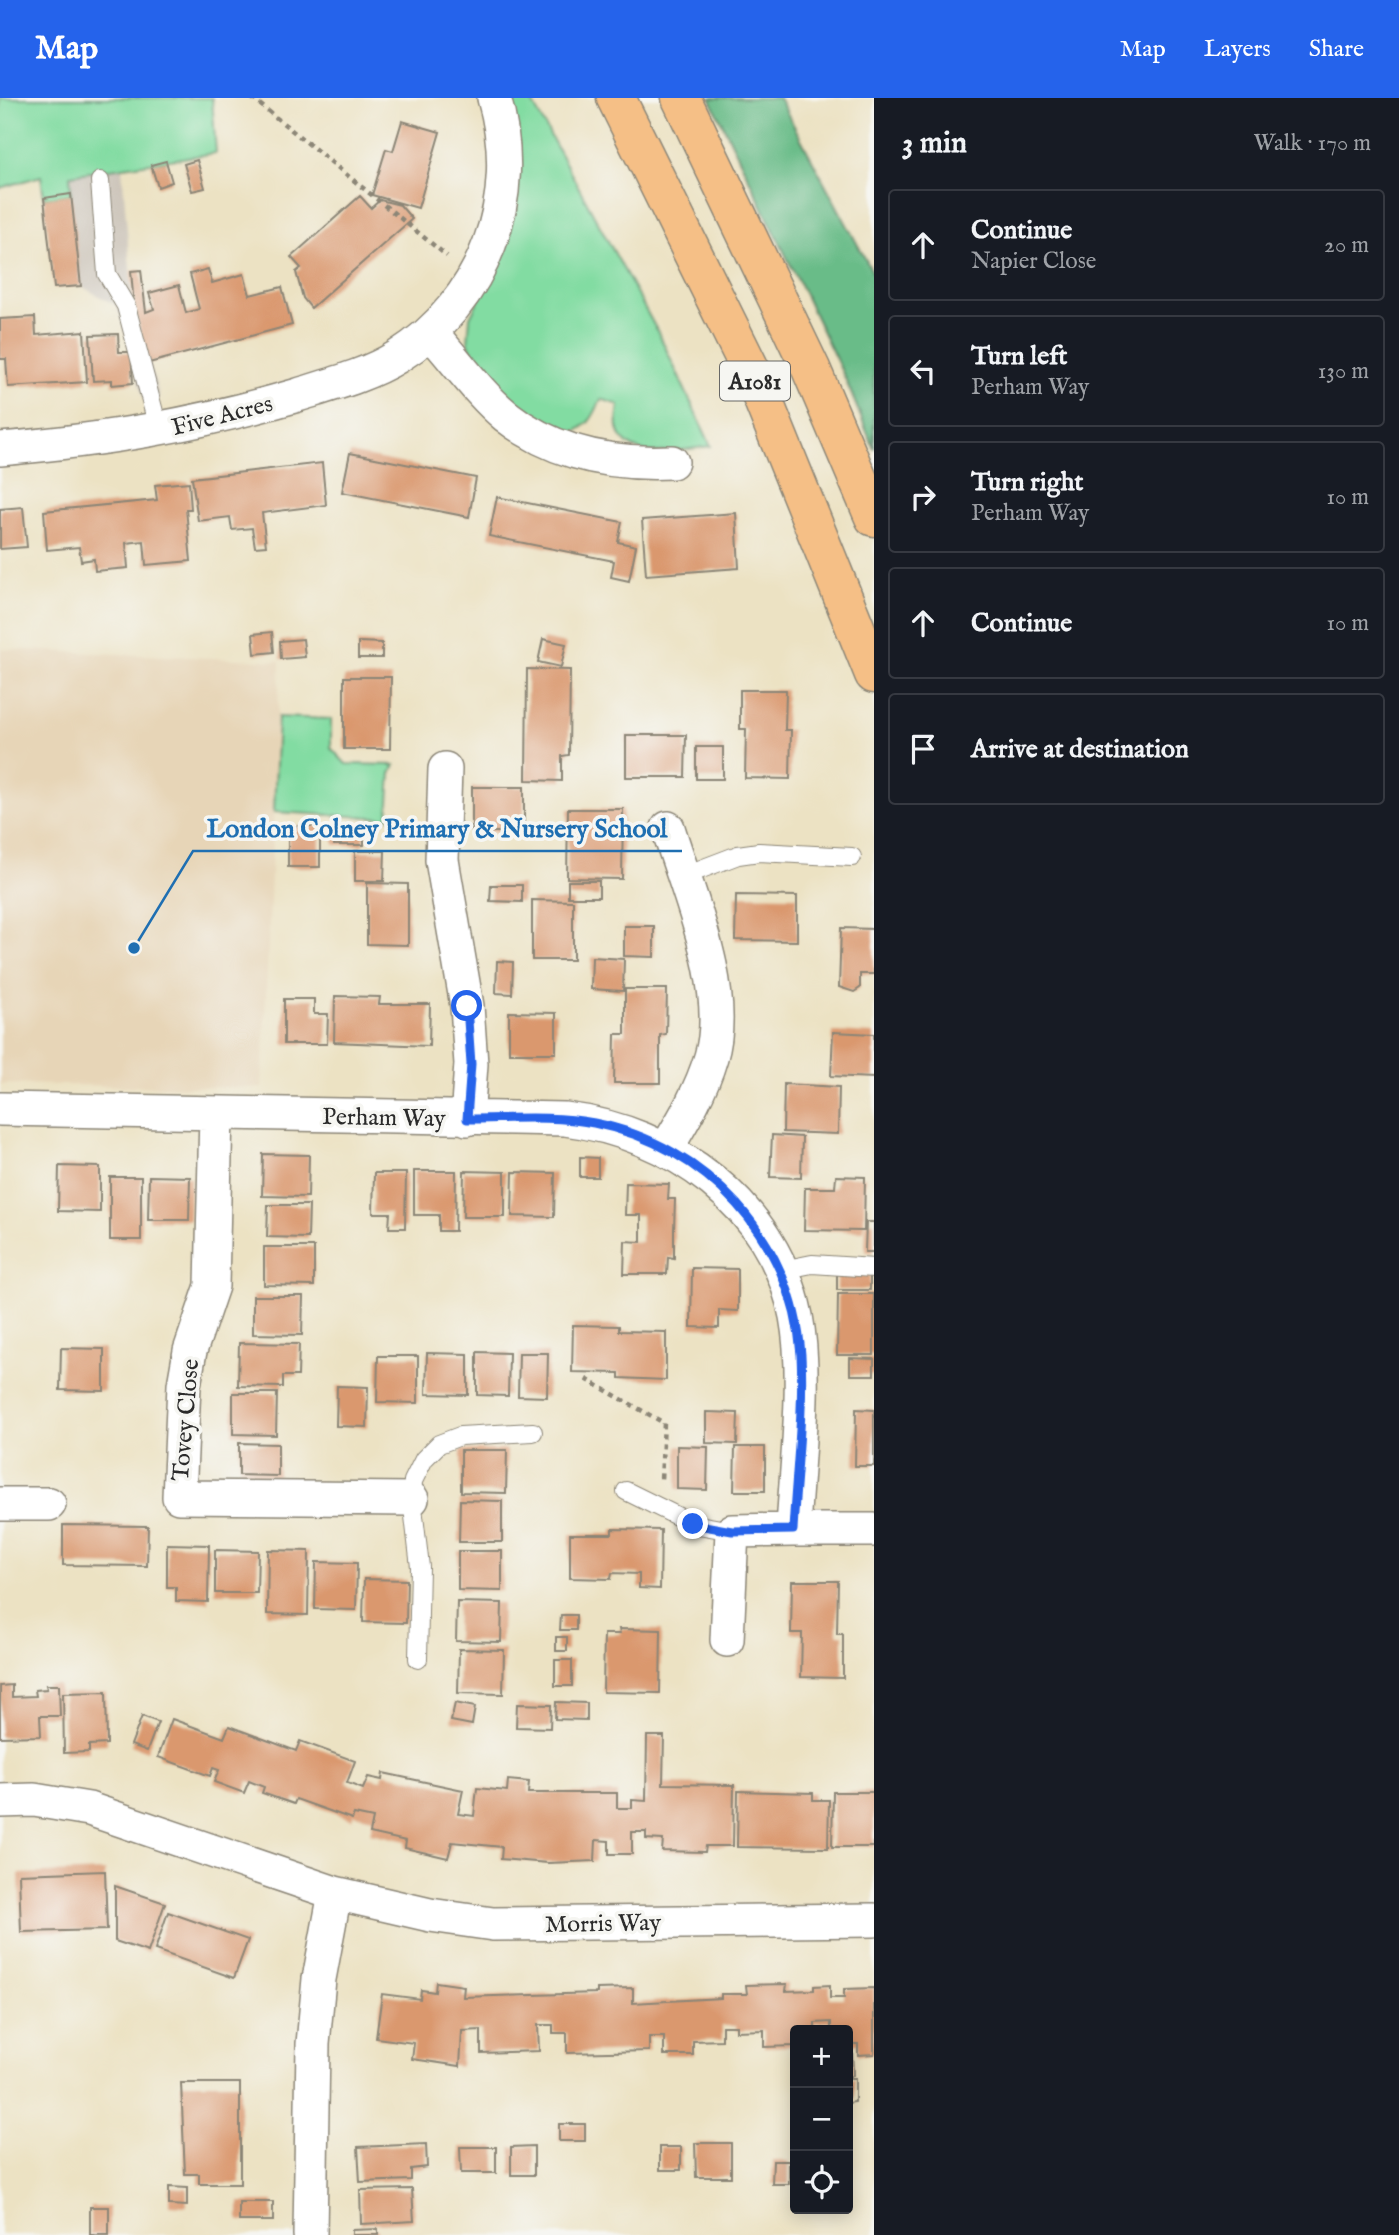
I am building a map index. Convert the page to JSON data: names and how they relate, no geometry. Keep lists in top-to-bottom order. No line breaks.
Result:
{"streets":{"main road":["A1081"],"street":["Five Acres","Perham Way","Tovey Close","Morris Way"]},"crossings":[["Perham Way","Tovey Close"]],"places":["London Colney Primary & Nursery School"],"page":{"header":"Map","nav":["Map","Layers","Share"],"heading":["3 min","Walk · 170 m"],"list":[["Continue","Napier Close","20 m"],["Turn left","Perham Way","130 m"],["Turn right","Perham Way","10 m"],["Continue","10 m"],"Arrive at destination"],"map_buttons":["+","−"]}}
